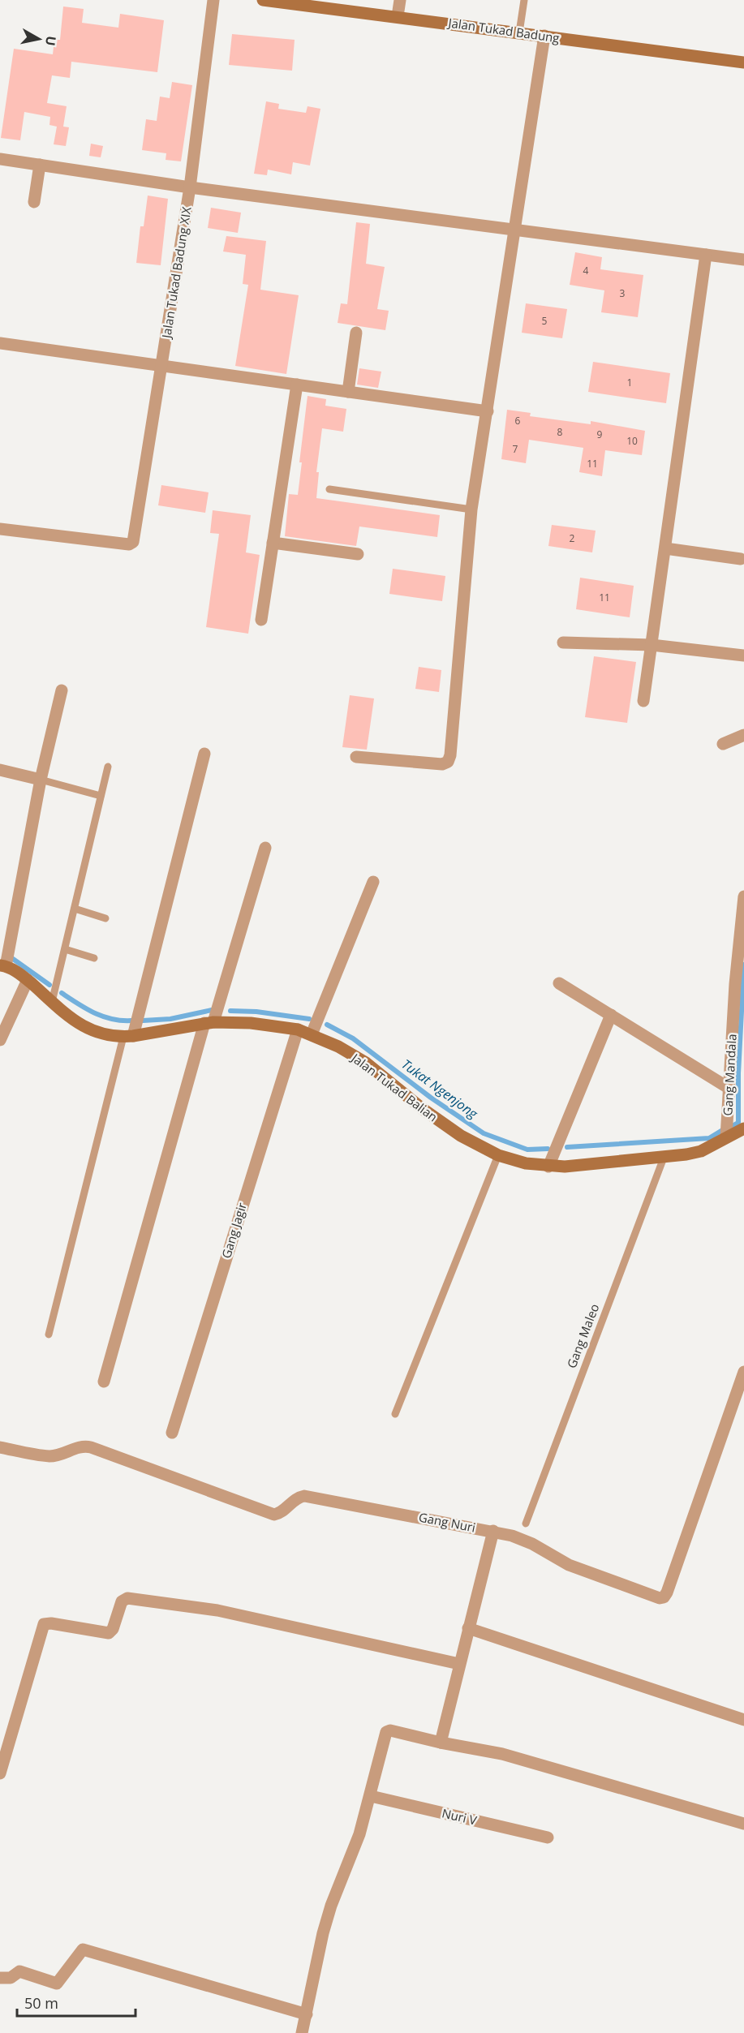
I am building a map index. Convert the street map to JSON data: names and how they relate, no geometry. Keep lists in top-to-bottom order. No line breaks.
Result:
{"streets":{"street":["Jalan Tukad Badung","Jalan Tukad Badung XIX","Gang Mandala","Jalan Tukad Balian","Gang Jagir","Gang Nuri","Nuri V"],"lane":["Gang Maleo"]},"crossings":[["Gang Mandala","Jalan Tukad Balian"],["Jalan Tukad Balian","Gang Jagir"],["Jalan Tukad Balian","Gang Maleo"]],"water":["Tukat Ngenjong"],"house_numbers":["4","3","5","1","6","8","9","10","7","11","2","11"],"scale_bar":"50 m","north":"right"}
